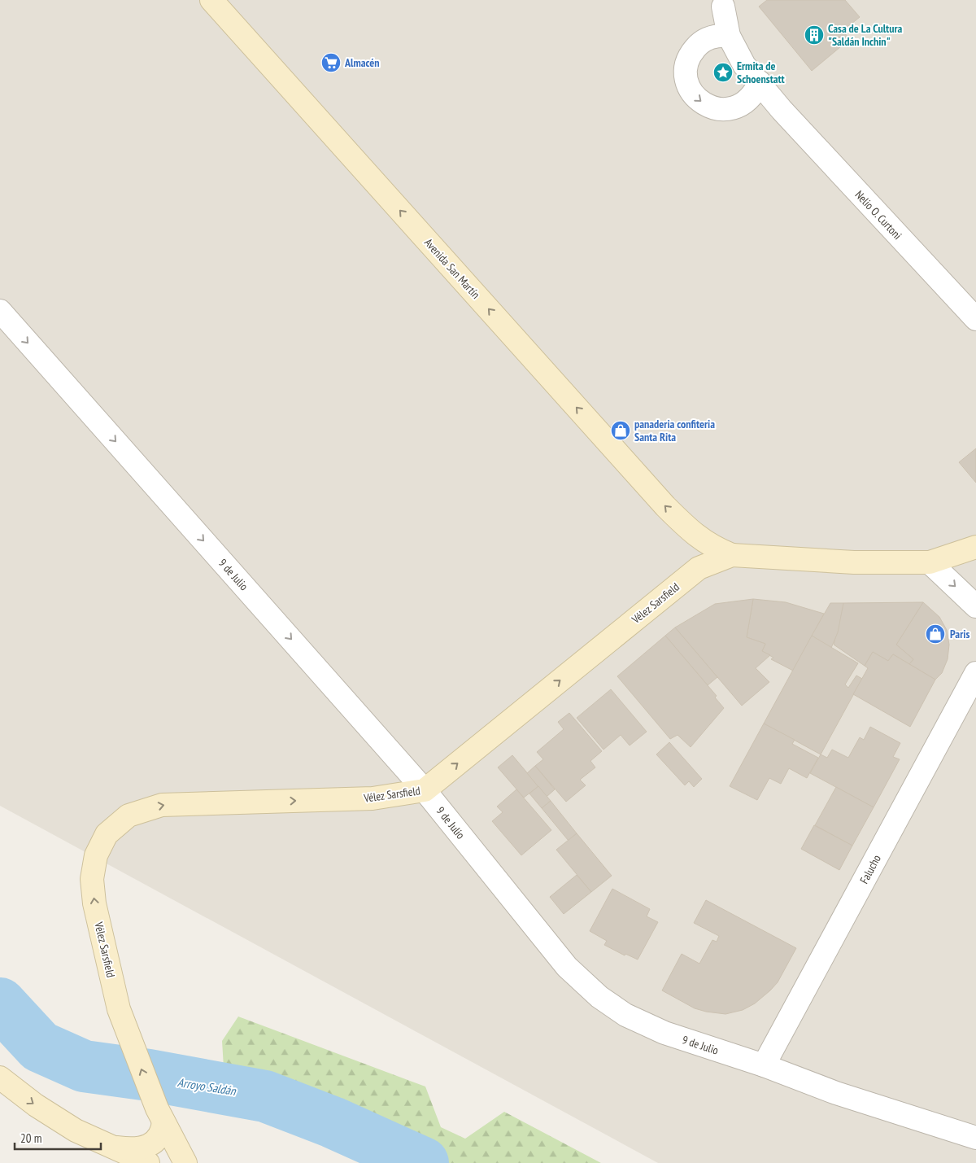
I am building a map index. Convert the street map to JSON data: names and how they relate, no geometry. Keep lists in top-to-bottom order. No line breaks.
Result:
{"streets":{"main road":["Avenida San Martín","Vélez Sarsfield"],"street":["Nelio O. Curtoni","9 de Julio","Falucho"]},"crossings":[["Avenida San Martín","Vélez Sarsfield"],["9 de Julio","Vélez Sarsfield"],["9 de Julio","Falucho"]],"one_way":["Avenida San Martín","9 de Julio"],"water":["Arroyo Saldán"],"places":{"building":["Casa de La Cultura \"Saldán Inchin\""],"supermarket":["Almacén"],"place":["Ermita de Schoenstatt"],"shop":["panaderia confiteria Santa Rita","Paris"]},"scale_bar":"20 m"}
